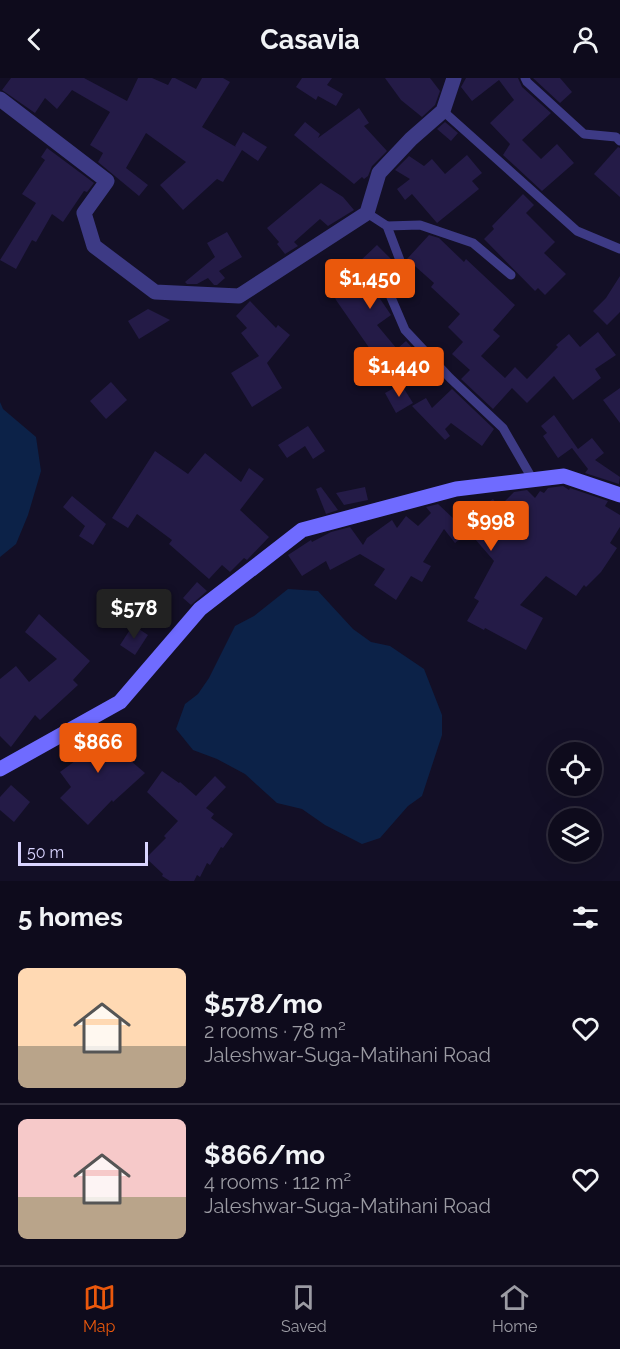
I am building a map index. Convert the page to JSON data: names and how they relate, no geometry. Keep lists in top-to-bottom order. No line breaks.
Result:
{"scale_bar":"50 m","page":{"header":"Casavia","price":["$1,450","$1,440","$998","$578","$866"],"scale":"50 m","heading":"5 homes","list":[{"name":"$578/mo","note":"2 rooms · 78 m² · Jaleshwar-Suga-Matihani Road"},{"name":"$866/mo","note":"4 rooms · 112 m² · Jaleshwar-Suga-Matihani Road"}],"tabs":["Map","Saved","Home"]}}
